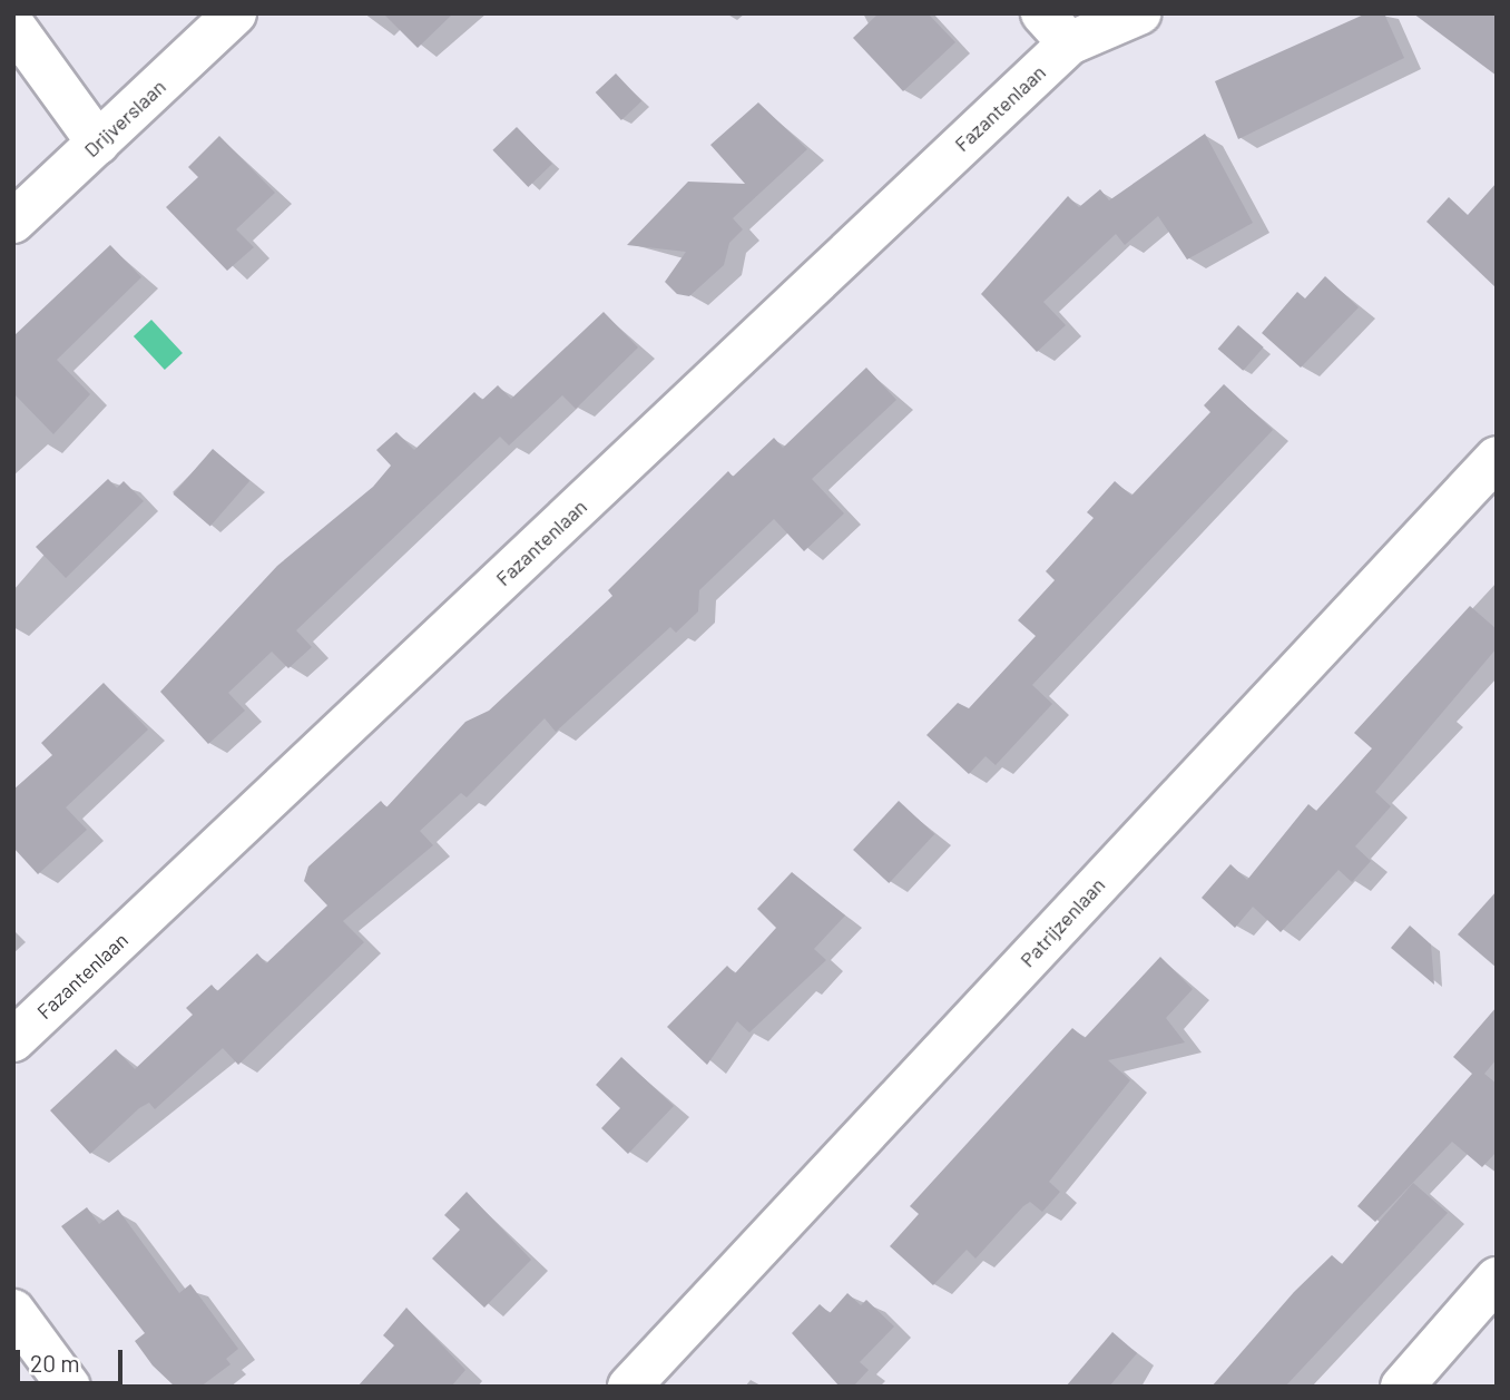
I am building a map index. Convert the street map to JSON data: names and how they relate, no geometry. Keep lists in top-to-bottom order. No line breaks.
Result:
{"streets":{"street":["Fazantenlaan","Drijverslaan","Patrijzenlaan"]},"scale_bar":"20 m"}
